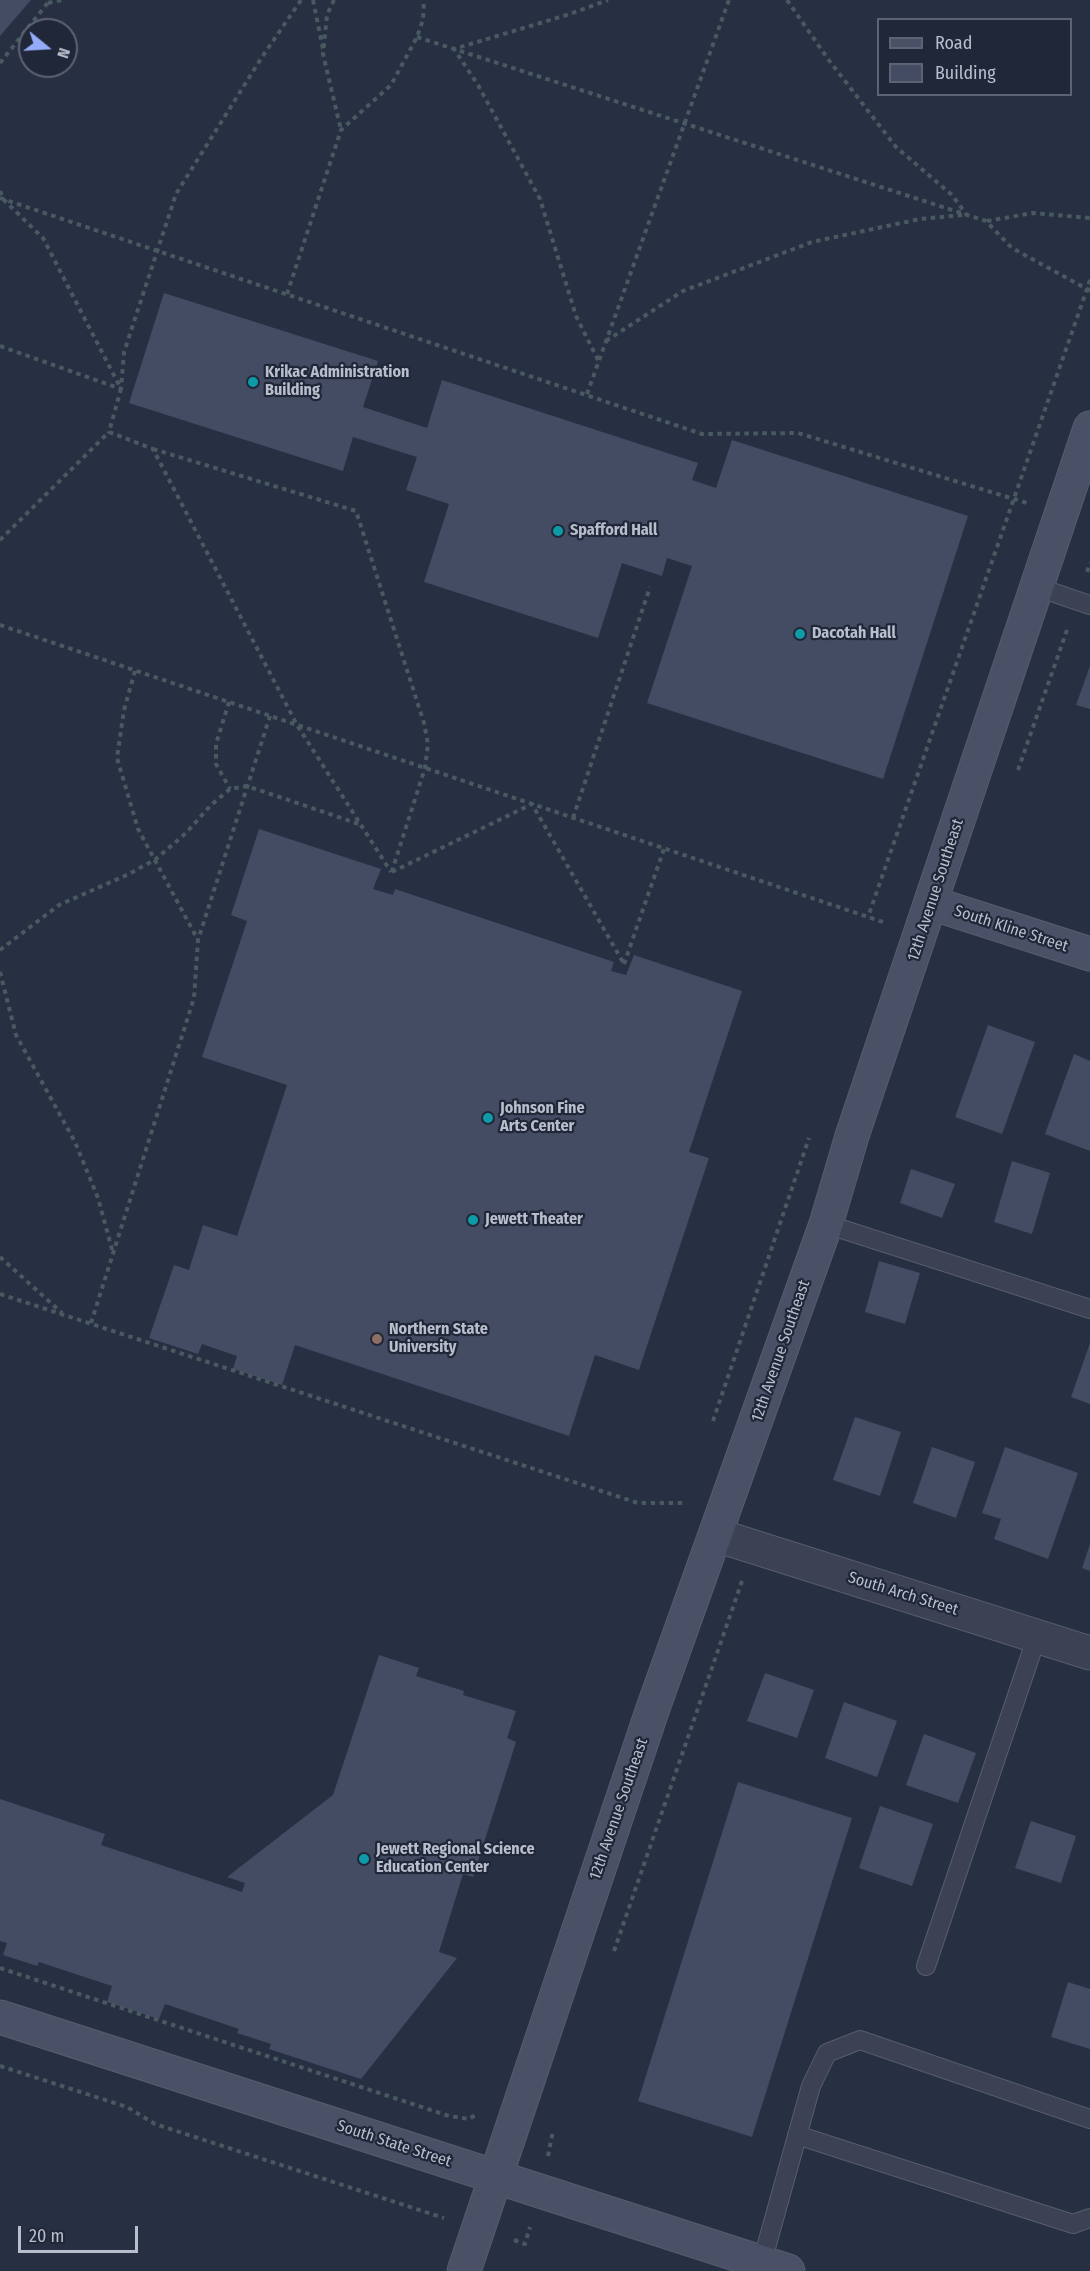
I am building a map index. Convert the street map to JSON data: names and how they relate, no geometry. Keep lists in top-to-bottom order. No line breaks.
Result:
{"streets":{"street":["12th Avenue Southeast","South Kline Street","South Arch Street","South State Street"]},"crossings":[["12th Avenue Southeast","South Kline Street"],["12th Avenue Southeast","South Arch Street"],["12th Avenue Southeast","South State Street"]],"places":["Krikac Administration Building","Spafford Hall","Dacotah Hall","Johnson Fine Arts Center","Jewett Theater","Northern State University","Jewett Regional Science Education Center"],"legend":["Road","Building"],"scale_bar":"20 m","north":"right"}
